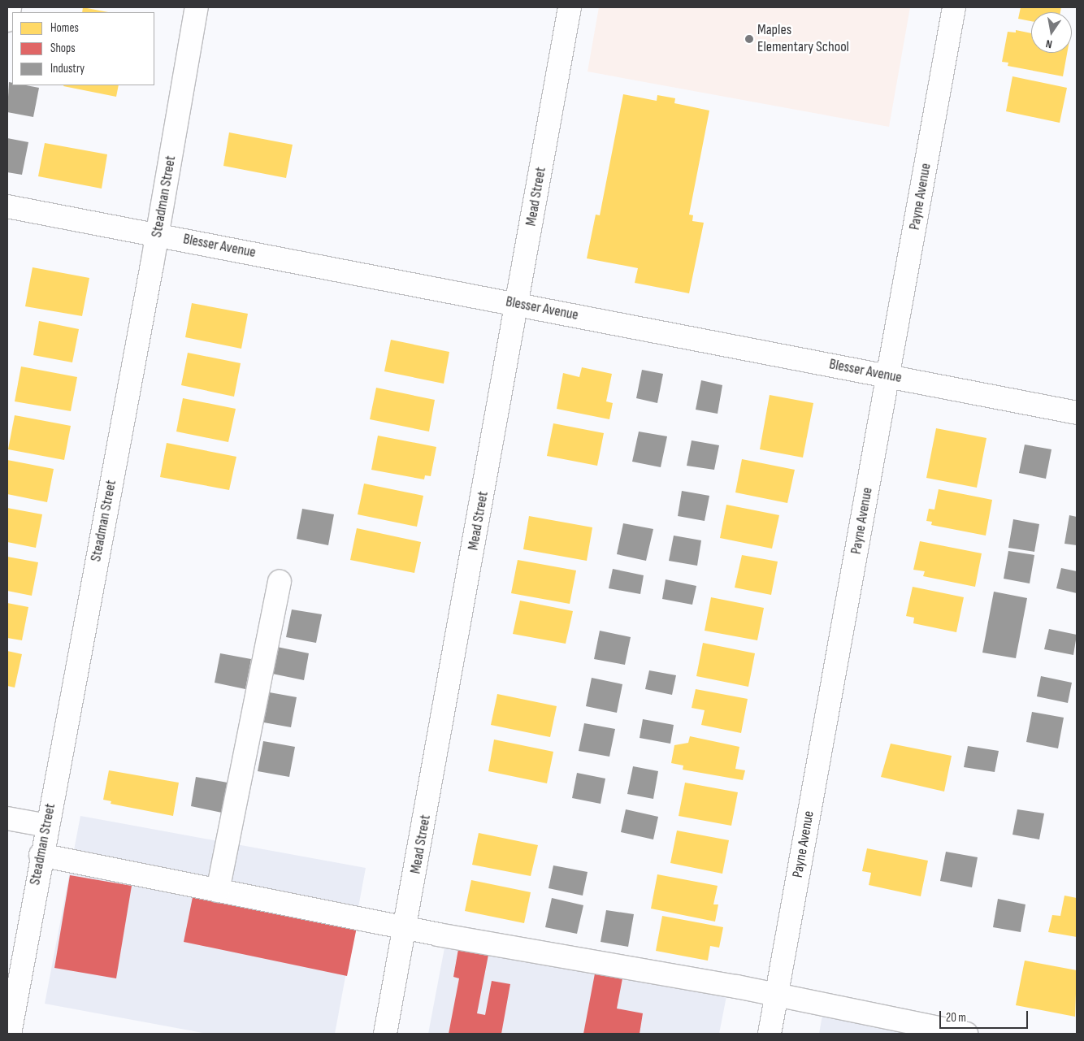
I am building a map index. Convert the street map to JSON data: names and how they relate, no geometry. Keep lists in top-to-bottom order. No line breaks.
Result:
{"streets":{"street":["Steadman Street","Mead Street","Payne Avenue","Blesser Avenue"]},"crossings":[["Steadman Street","Blesser Avenue"],["Mead Street","Blesser Avenue"],["Payne Avenue","Blesser Avenue"]],"places":["Maples Elementary School"],"legend":["Homes","Shops","Industry"],"scale_bar":"20 m","north":"bottom"}
